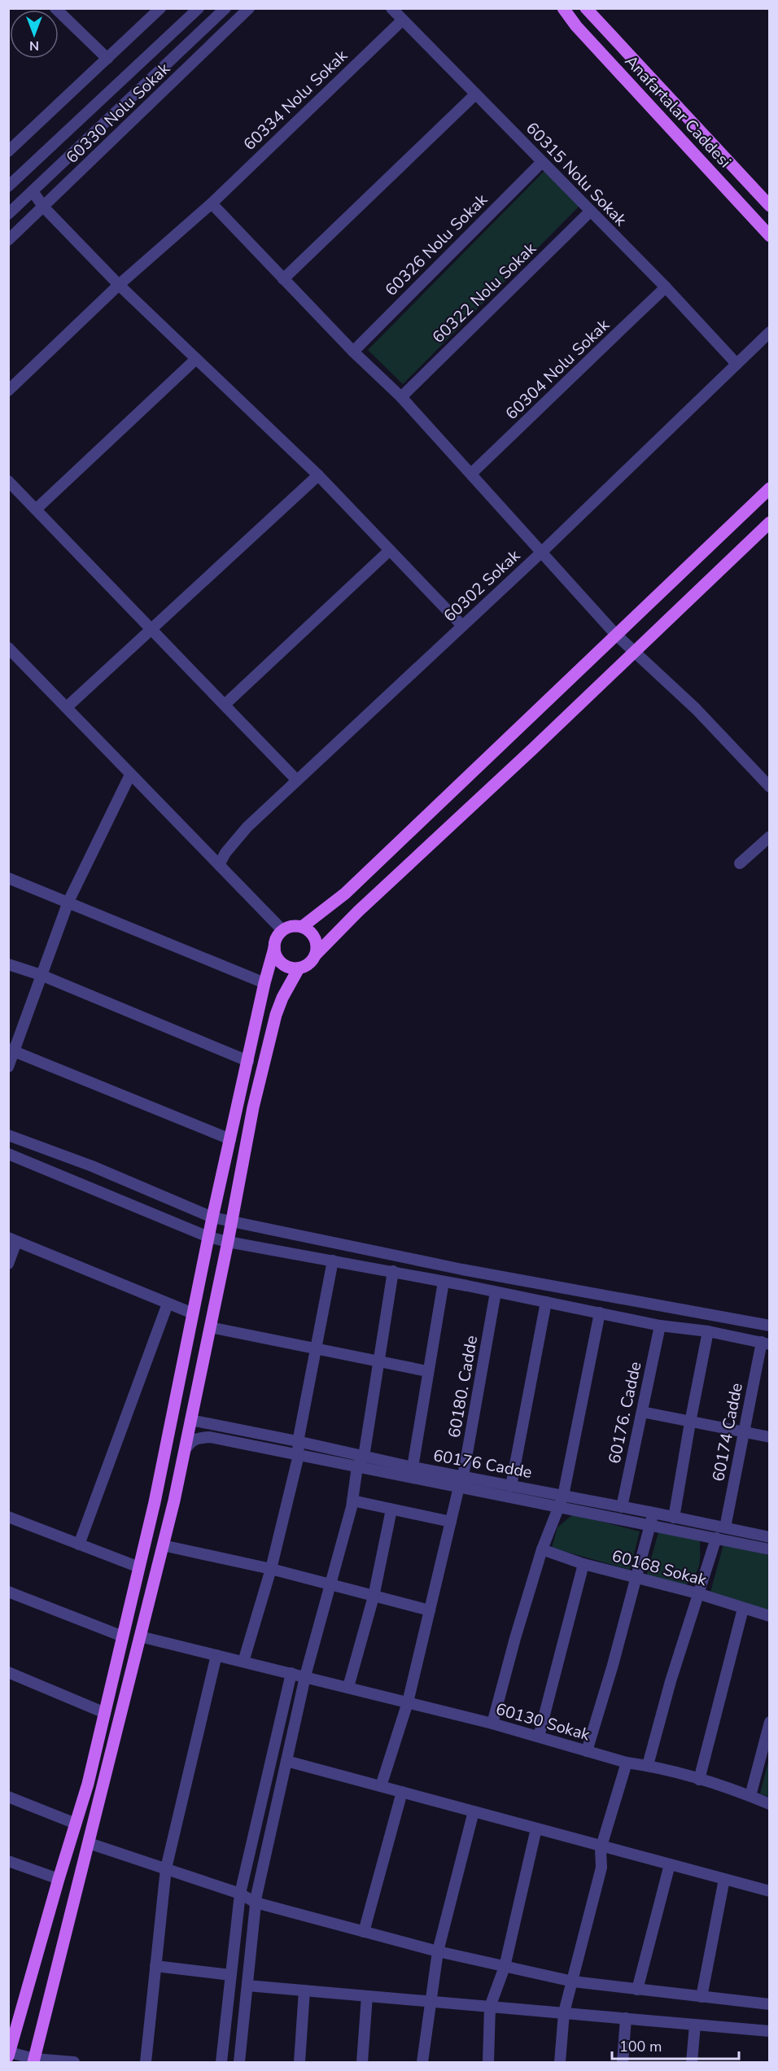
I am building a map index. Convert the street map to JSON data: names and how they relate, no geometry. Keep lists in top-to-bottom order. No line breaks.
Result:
{"streets":{"main road":["Anafartalar Caddesi"],"street":["60334 Nolu Sokak","60330 Nolu Sokak","60315 Nolu Sokak","60326 Nolu Sokak","60322 Nolu Sokak","60304 Nolu Sokak","60302 Sokak","60180. Cadde","60176. Cadde","60174 Cadde","60176 Cadde","60168 Sokak","60130 Sokak"]},"crossings":[["60334 Nolu Sokak","60315 Nolu Sokak"],["60315 Nolu Sokak","60326 Nolu Sokak"],["60315 Nolu Sokak","60322 Nolu Sokak"],["60315 Nolu Sokak","60304 Nolu Sokak"],["60315 Nolu Sokak","60302 Sokak"],["60180. Cadde","60176 Cadde"],["60180. Cadde","60130 Sokak"],["60176. Cadde","60176 Cadde"],["60174 Cadde","60176 Cadde"]],"scale_bar":"100 m","north":"bottom"}
